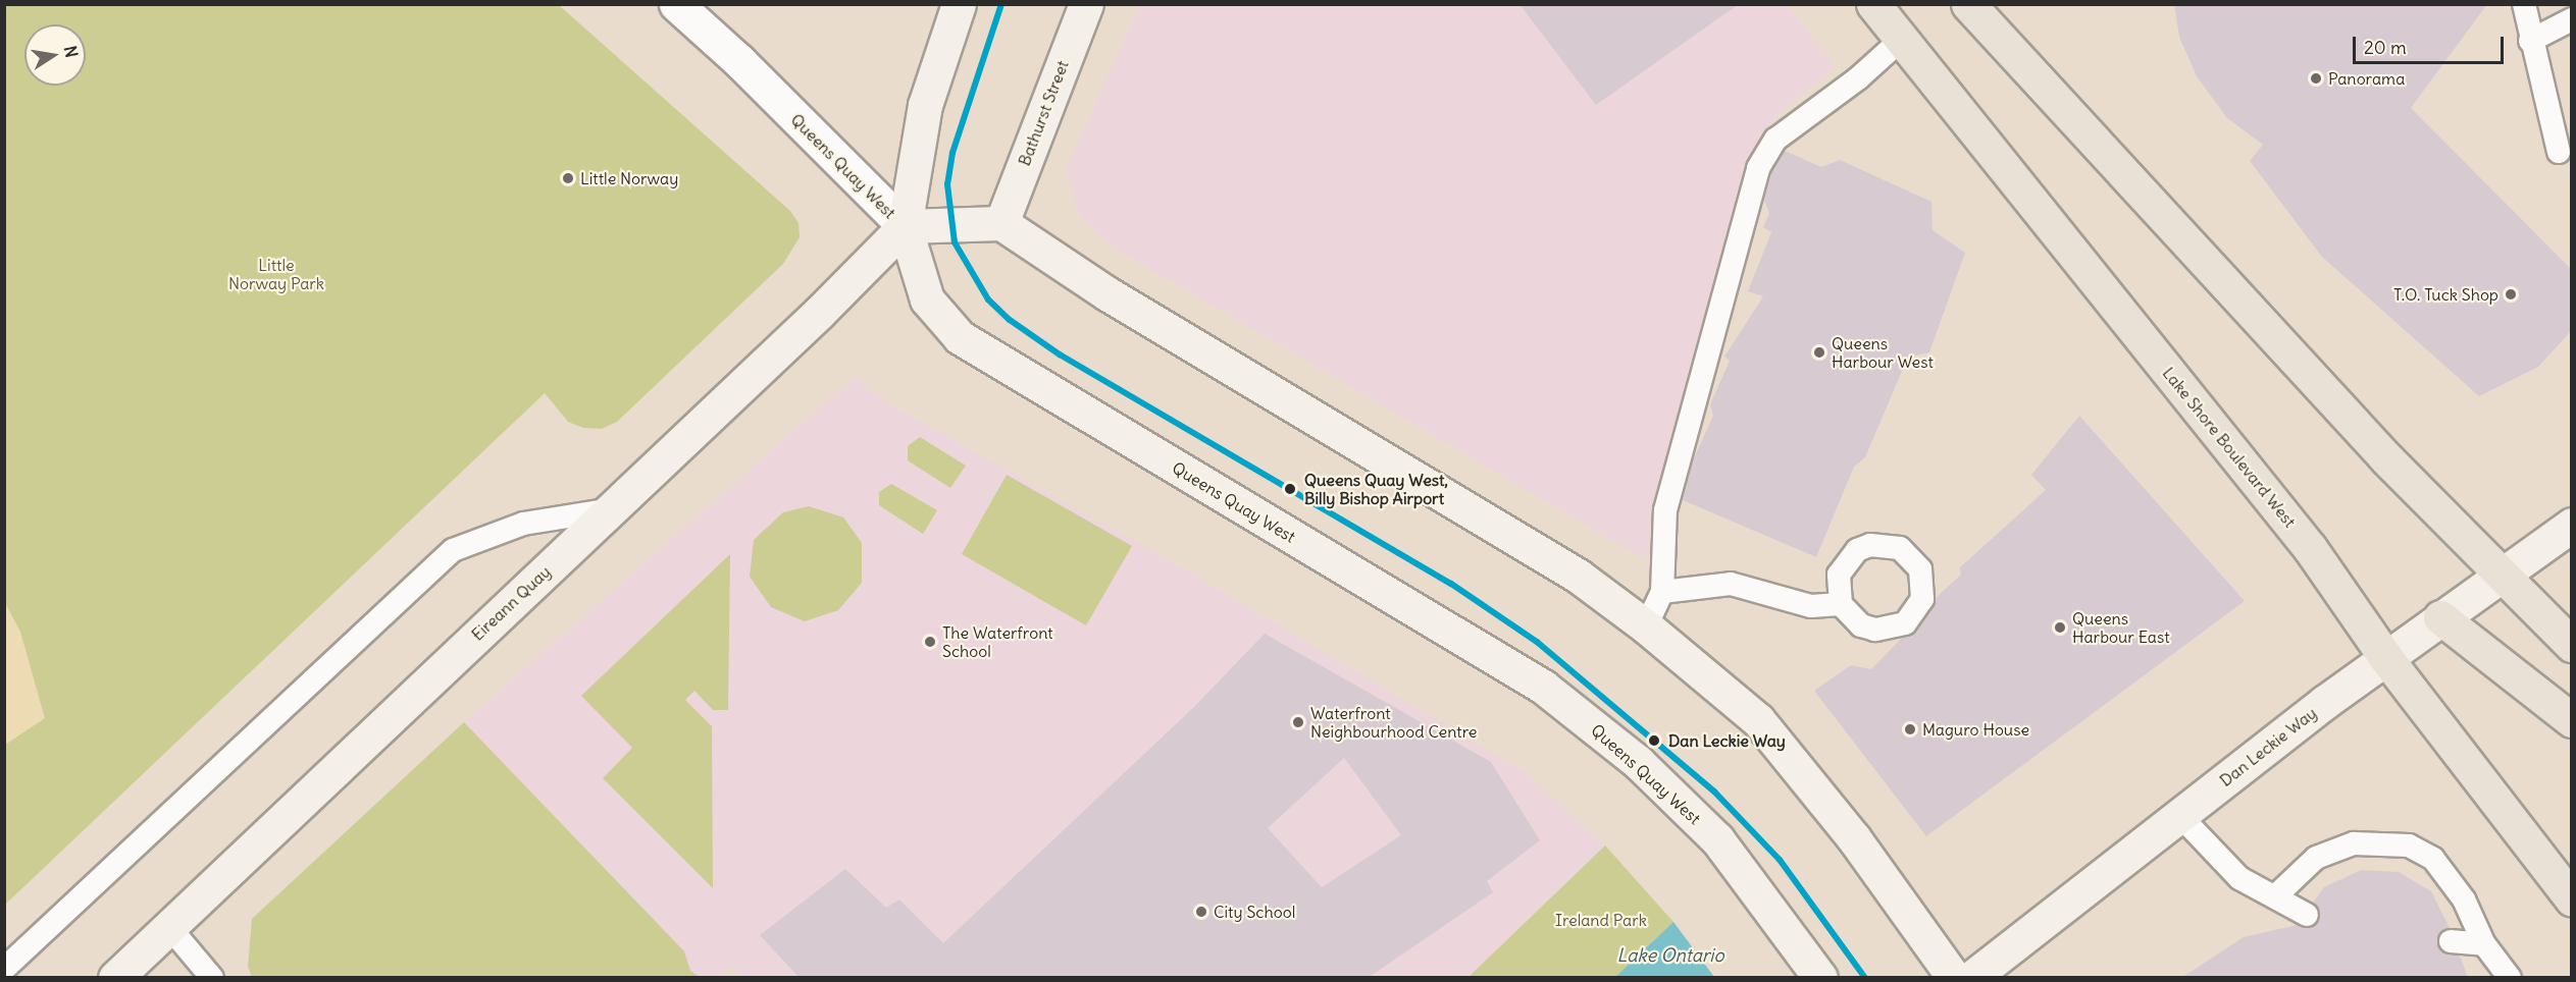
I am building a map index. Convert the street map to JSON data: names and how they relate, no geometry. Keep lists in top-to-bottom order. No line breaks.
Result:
{"streets":{"highway":["Lake Shore Boulevard West"],"street":["Bathurst Street","Queens Quay West","Eireann Quay","Dan Leckie Way"]},"crossings":[["Queens Quay West","Eireann Quay"],["Lake Shore Boulevard West","Dan Leckie Way"]],"water":["Lake Ontario"],"parks":["Little Norway Park","Ireland Park"],"places":["Panorama","Little Norway","T.O. Tuck Shop","Queens Harbour West","Queens Quay West, Billy Bishop Airport","Queens Harbour East","The Waterfront School","Waterfront Neighbourhood Centre","Maguro House","Dan Leckie Way","City School"],"scale_bar":"20 m","north":"right"}
